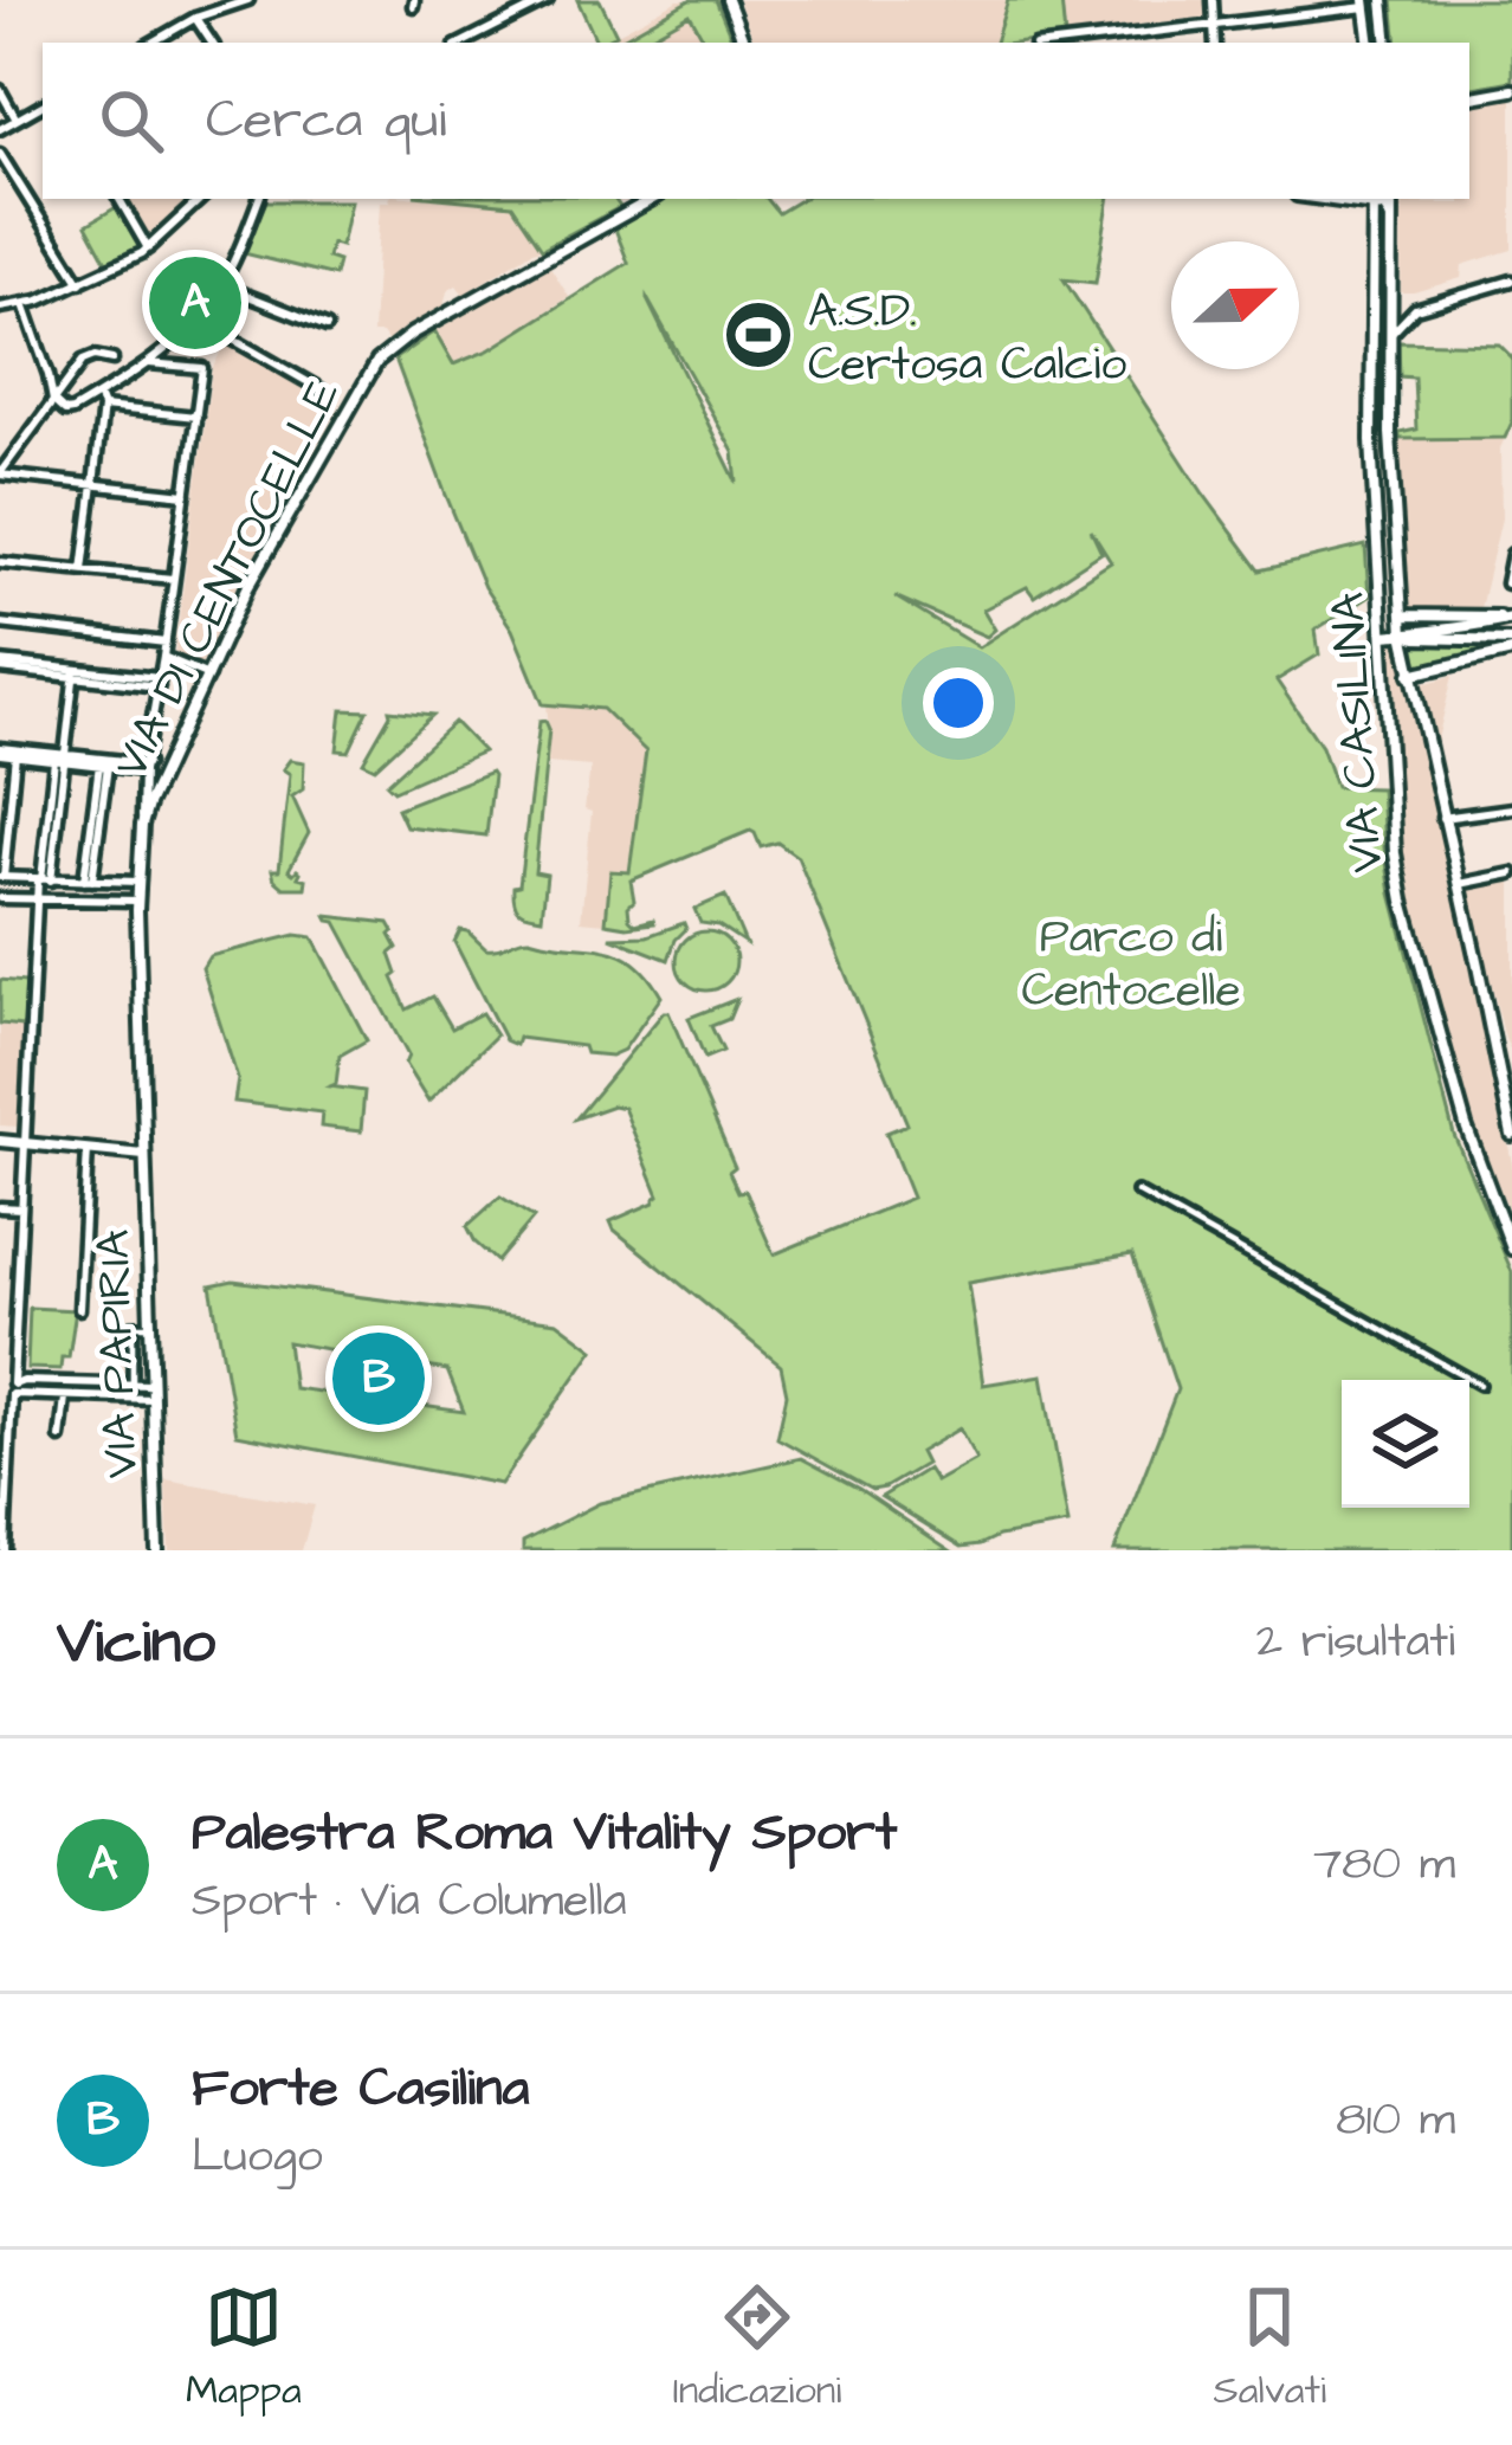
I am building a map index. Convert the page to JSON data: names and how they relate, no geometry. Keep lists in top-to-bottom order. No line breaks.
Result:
{"streets":{"main road":["VIA DI CENTOCELLE","VIA CASILINA","VIA PAPIRIA"]},"crossings":[["VIA DI CENTOCELLE","VIA PAPIRIA"]],"parks":["Parco di Centocelle"],"places":{"sports":["A.S.D. Certosa Calcio"]},"north":"right","page":{"search":"Cerca qui","pins":["A","B"],"heading":["Vicino","2 risultati"],"list":[{"mark":"A","name":"Palestra Roma Vitality Sport","note":"Sport · Via Columella","value":"780 m"},{"mark":"B","name":"Forte Casilina","note":"Luogo","value":"810 m"}],"nav":["Mappa","Indicazioni","Salvati"]}}
